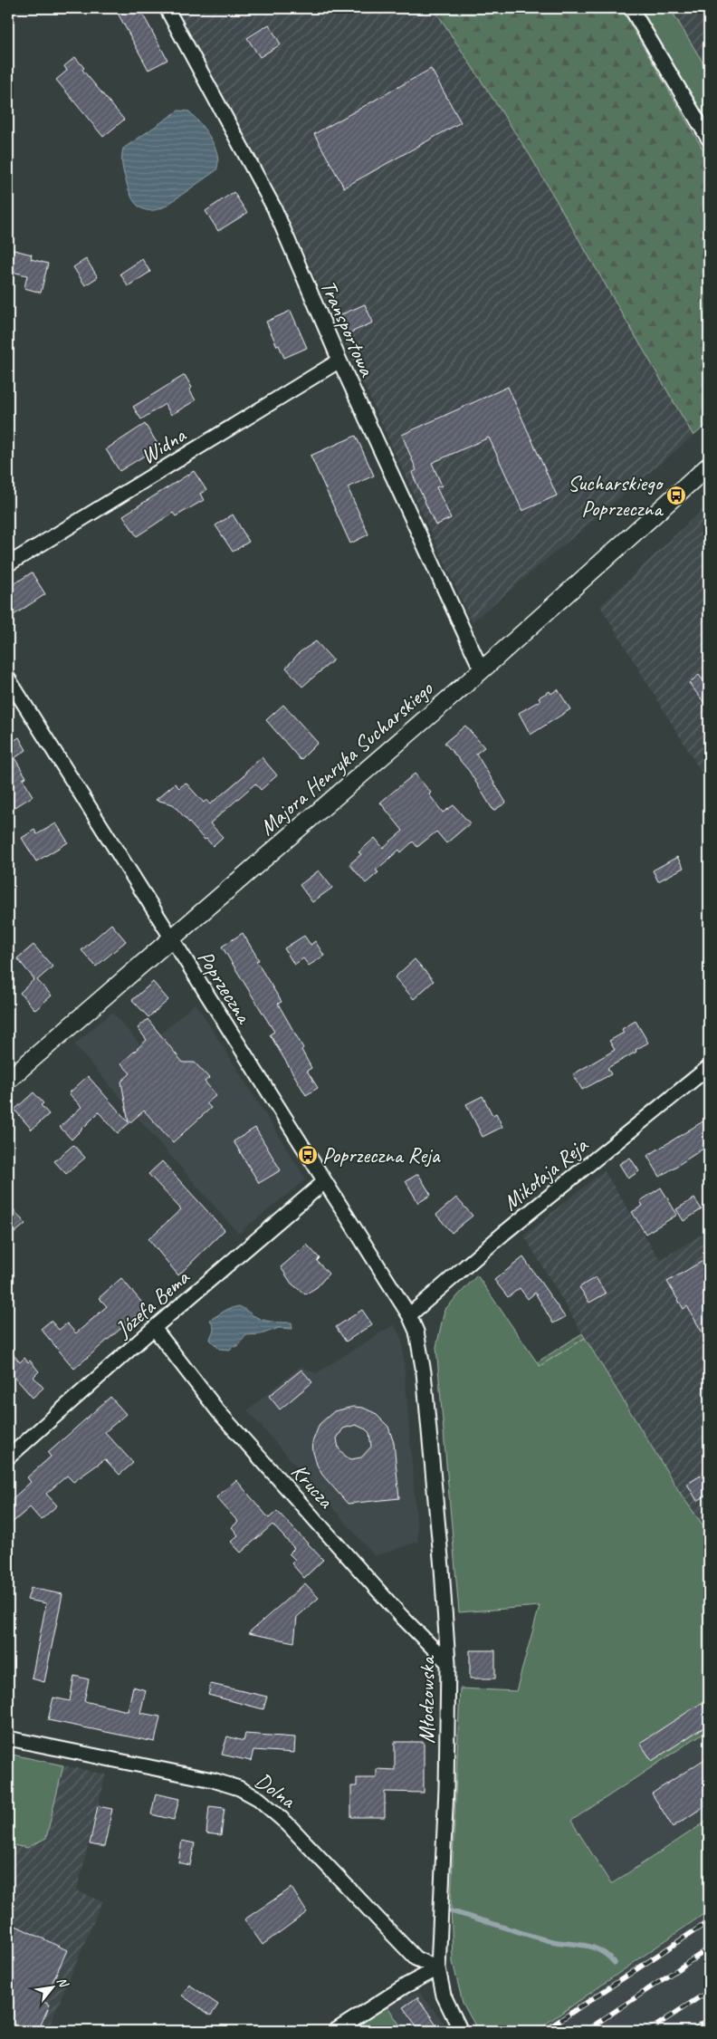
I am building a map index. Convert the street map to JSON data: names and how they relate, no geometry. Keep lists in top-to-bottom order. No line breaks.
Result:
{"streets":{"street":["Transportowa","Widna","Majora Henryka Sucharskiego","Poprzeczna","Mikołaja Reja","Józefa Bema","Krucza","Młodzowska","Dolna"]},"crossings":[["Transportowa","Widna"],["Transportowa","Majora Henryka Sucharskiego"],["Majora Henryka Sucharskiego","Poprzeczna"],["Poprzeczna","Mikołaja Reja"],["Poprzeczna","Józefa Bema"],["Poprzeczna","Młodzowska"],["Mikołaja Reja","Młodzowska"],["Józefa Bema","Krucza"],["Krucza","Młodzowska"],["Młodzowska","Dolna"]],"places":{"bus stop":["Sucharskiego Poprzeczna","Poprzeczna Reja"]},"north":"top right"}
